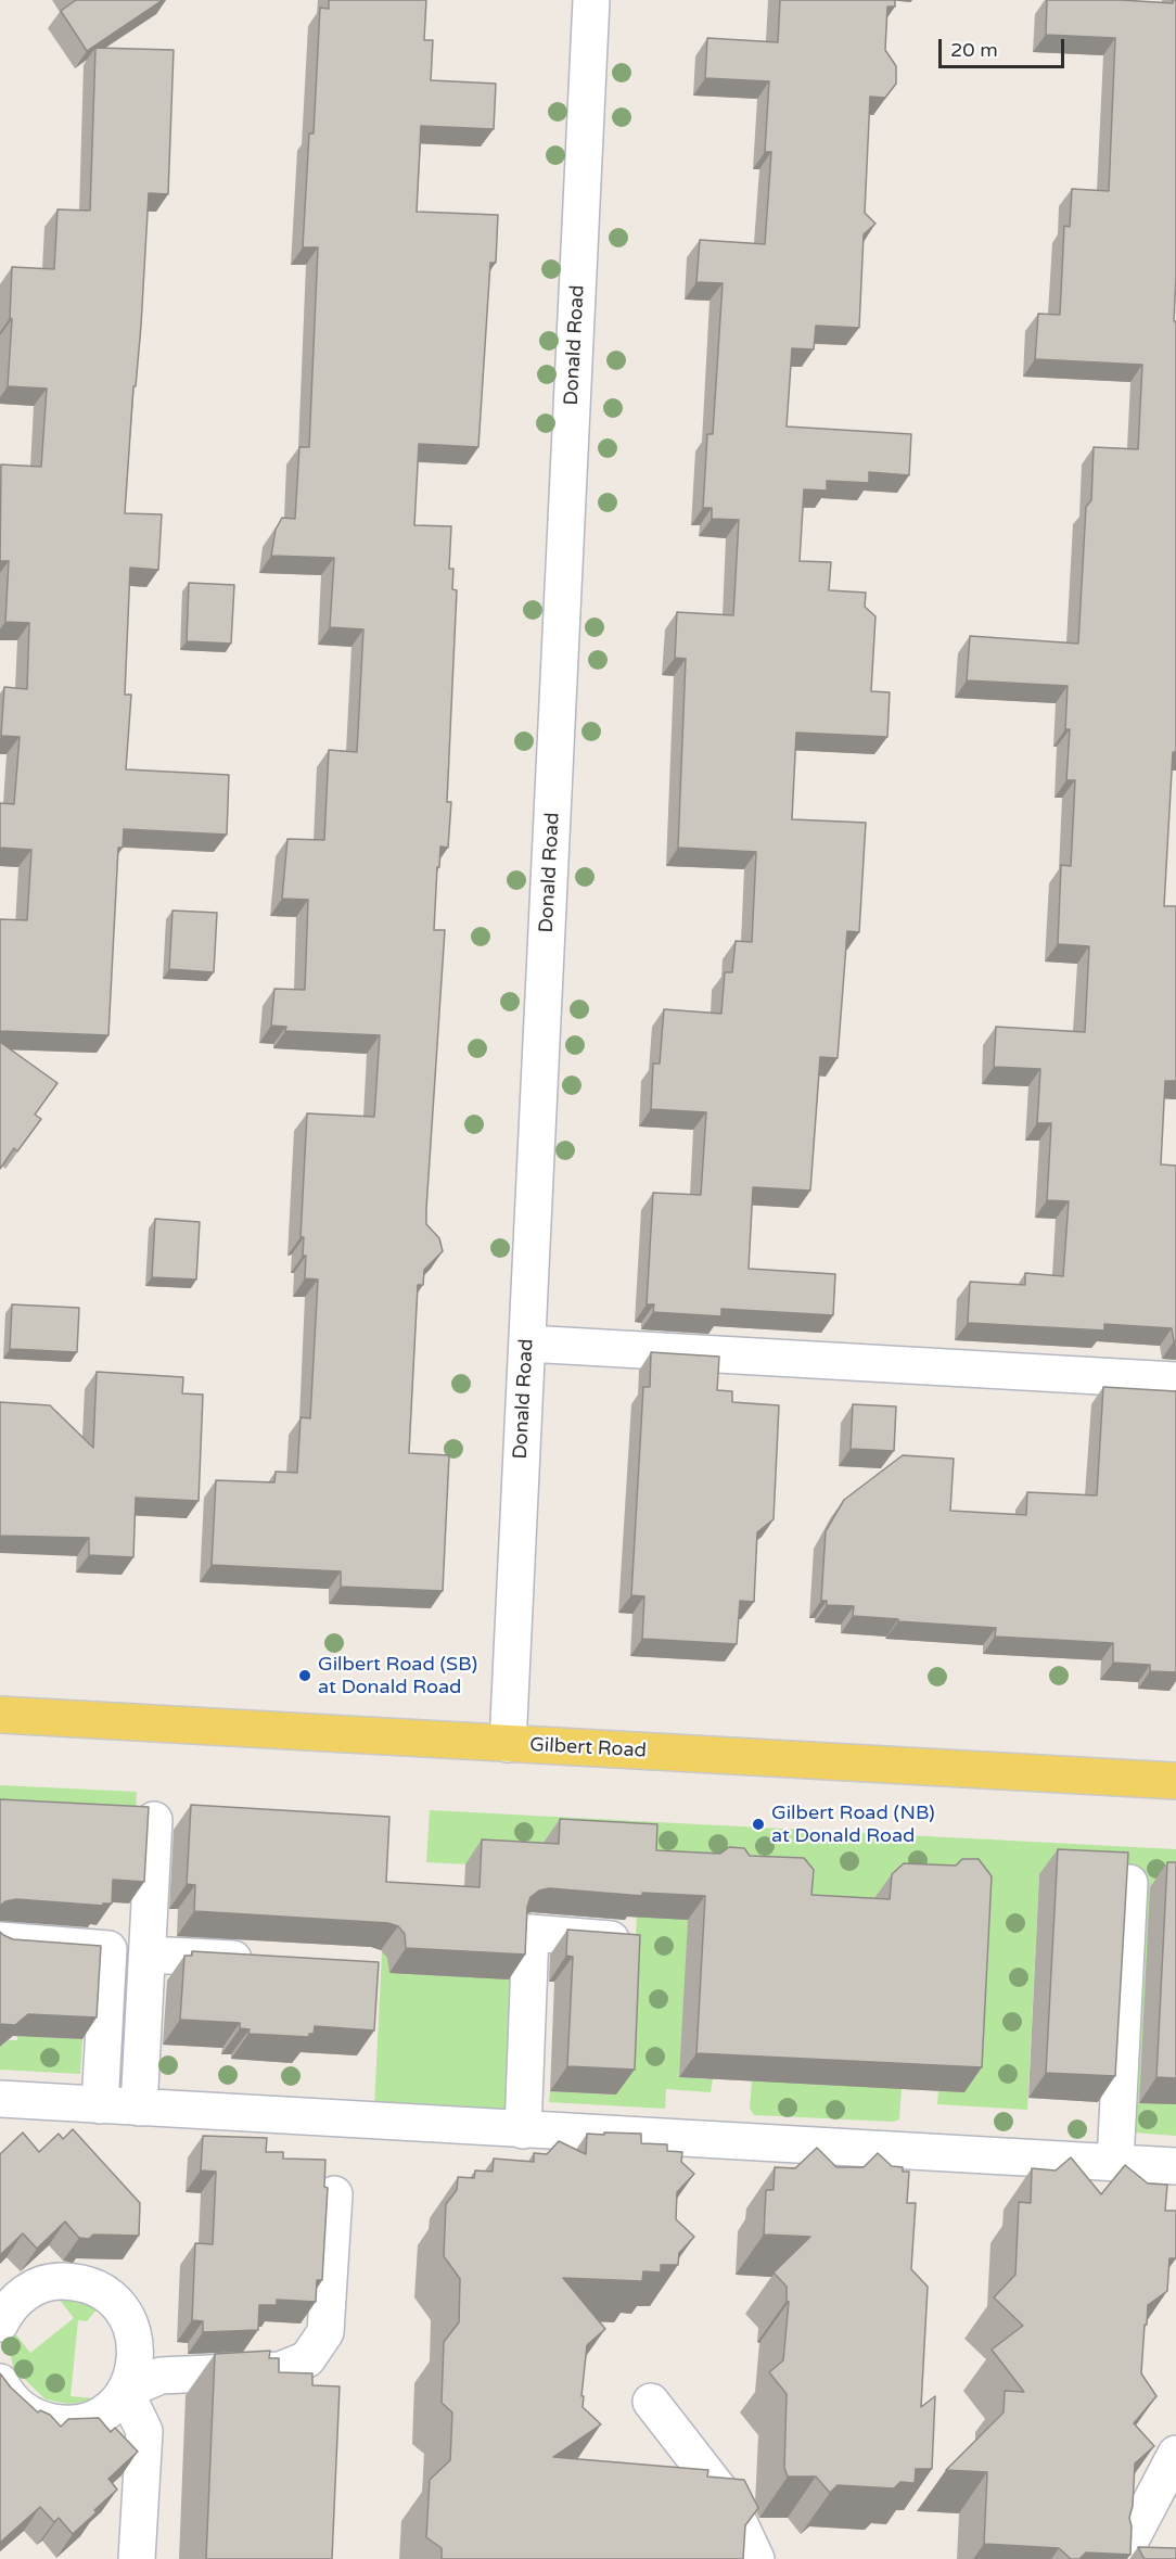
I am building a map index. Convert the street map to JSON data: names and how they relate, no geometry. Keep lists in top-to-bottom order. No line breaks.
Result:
{"streets":{"main road":["Gilbert Road"],"street":["Donald Road"]},"crossings":[["Donald Road","Gilbert Road"]],"places":["Gilbert Road (SB) at Donald Road","Gilbert Road (NB) at Donald Road"],"scale_bar":"20 m"}
